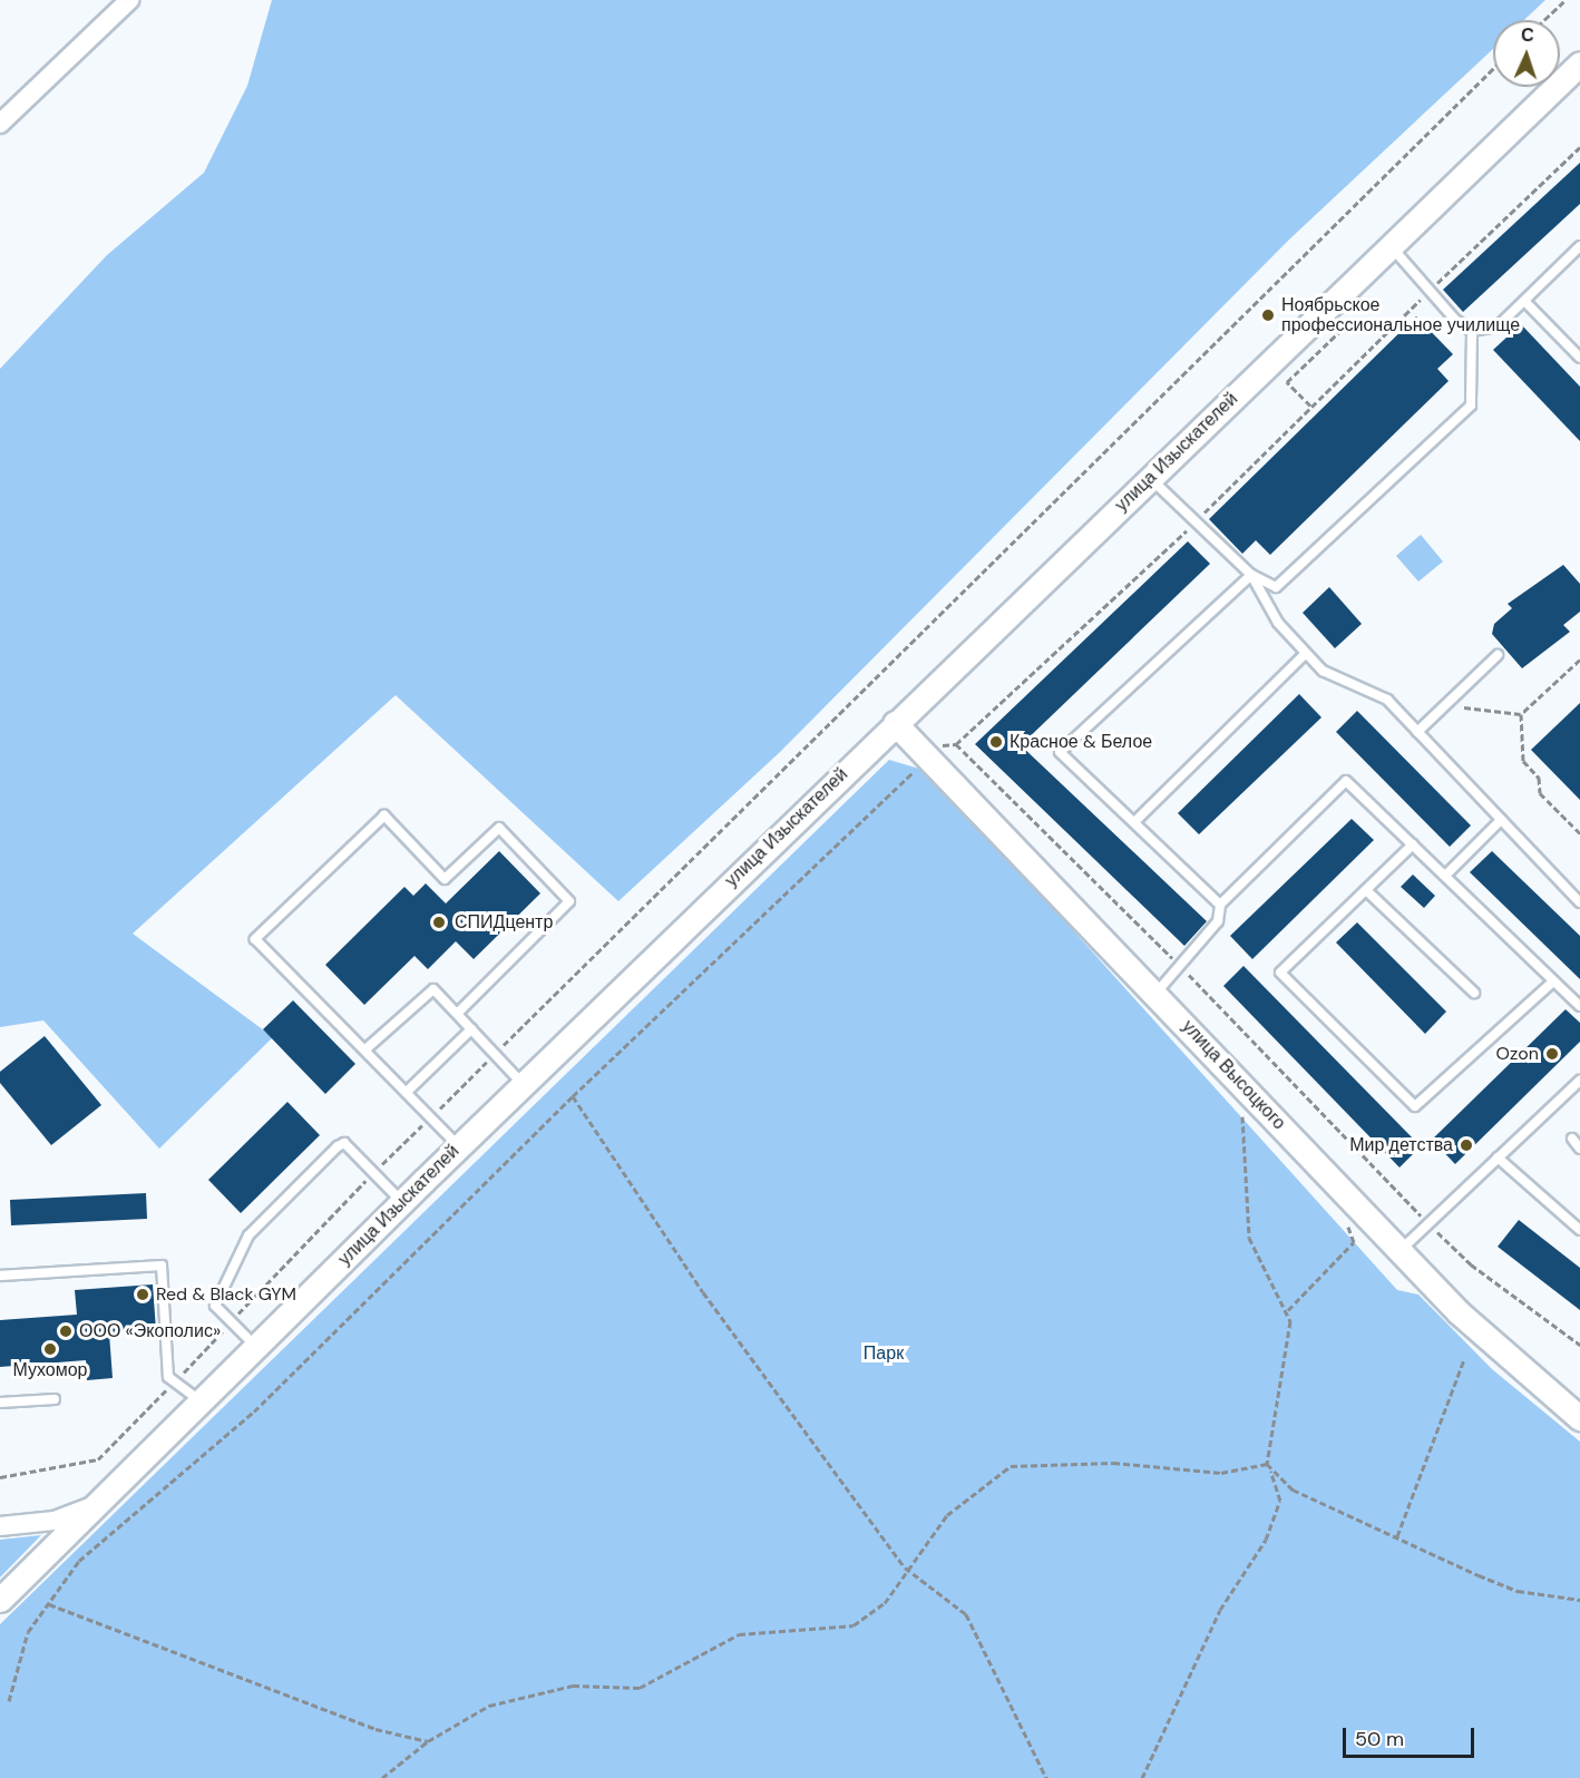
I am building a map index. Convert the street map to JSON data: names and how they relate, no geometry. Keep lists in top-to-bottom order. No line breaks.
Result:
{"streets":{"street":["улица Изыскателей","улица Высоцкого"]},"crossings":[["улица Изыскателей","улица Высоцкого"]],"parks":["Парк"],"places":["Ноябрьское профессиональное училище","Красное & Белое","СПИДцентр","Ozon","Мир детства","Red & Black GYM","ООО «Экополис»","Мухомор"],"scale_bar":"50 m","north":"top"}
